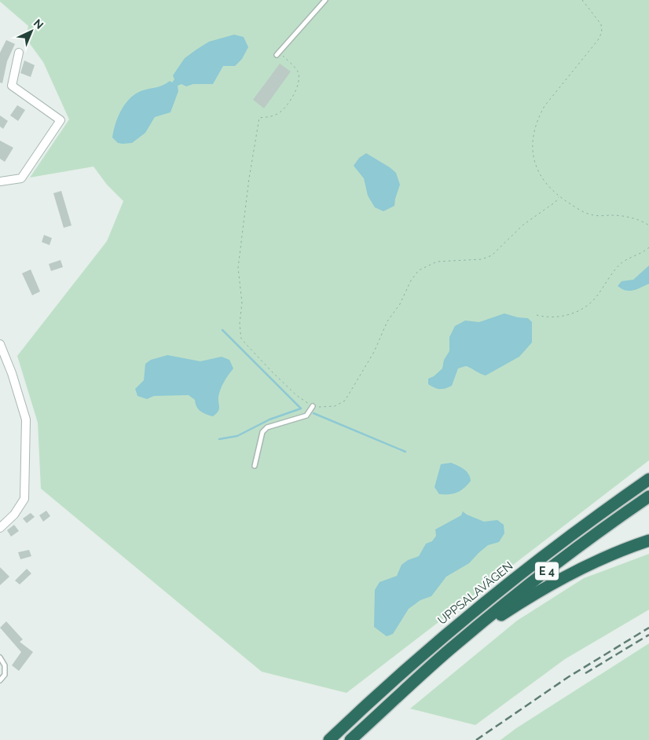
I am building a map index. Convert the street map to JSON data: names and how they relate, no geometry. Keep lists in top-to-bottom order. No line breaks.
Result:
{"streets":{"highway":["E 4","UPPSALAVÄGEN"]},"north":"top right"}
